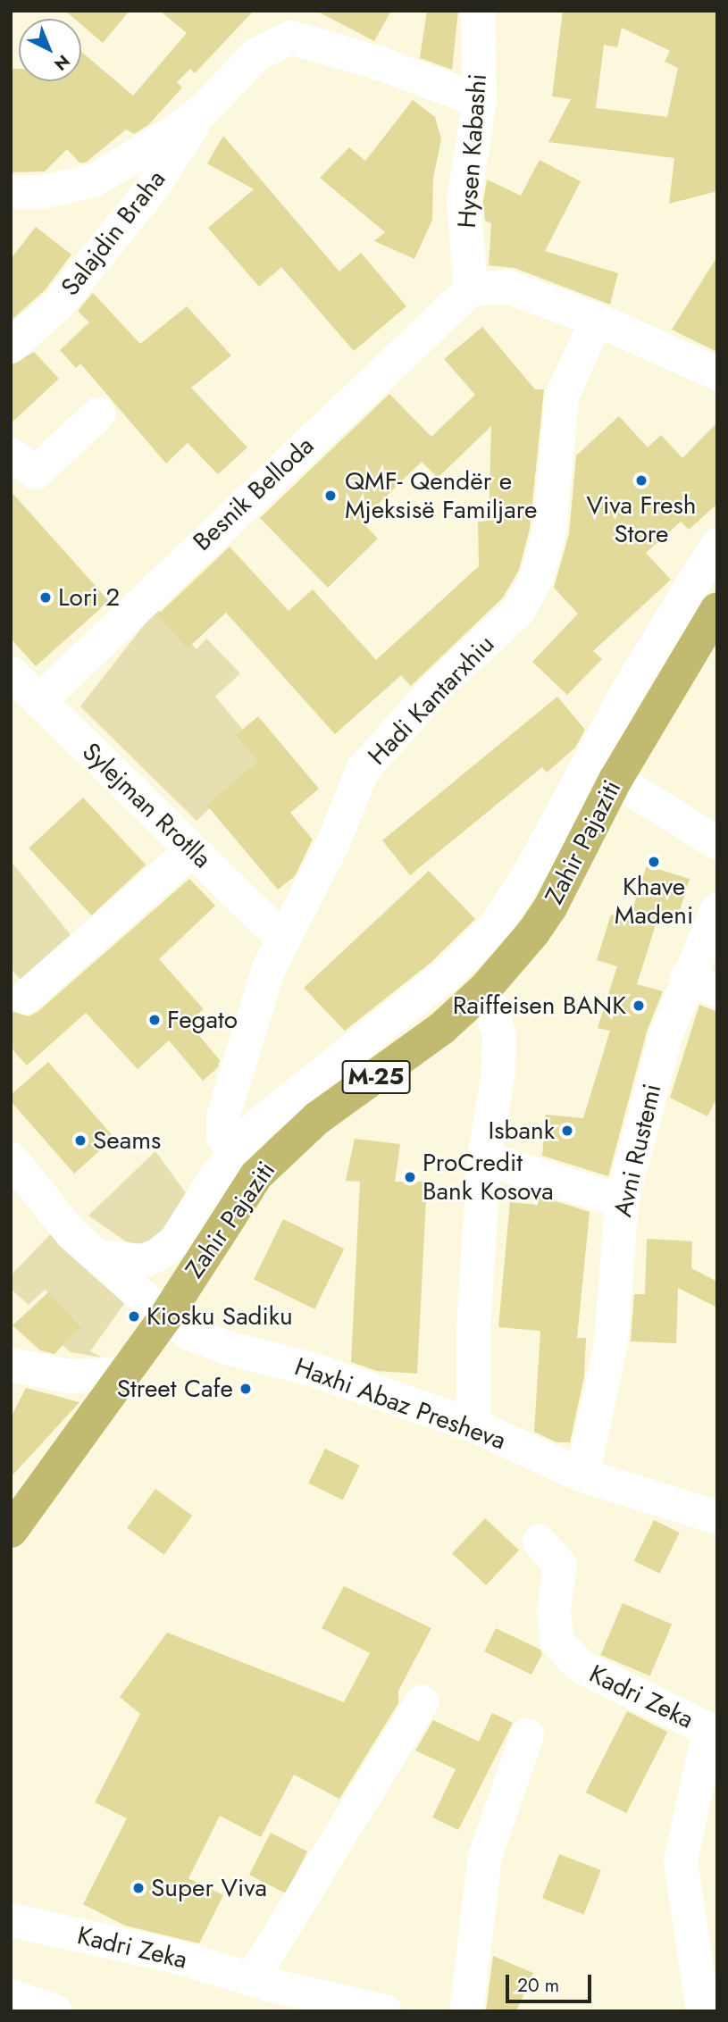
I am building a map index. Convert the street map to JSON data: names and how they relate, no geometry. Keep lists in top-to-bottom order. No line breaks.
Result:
{"streets":{"main road":["Zahir Pajaziti","M-25"],"street":["Hysen Kabashi","Salajdin Braha","Besnik Belloda","Hadi Kantarxhiu","Sylejman Rrotlla","Avni Rustemi","Haxhi Abaz Presheva","Kadri Zeka"]},"crossings":[["Hysen Kabashi","Salajdin Braha"],["Hysen Kabashi","Besnik Belloda"],["Besnik Belloda","Sylejman Rrotlla"],["Hadi Kantarxhiu","Sylejman Rrotlla"],["Hadi Kantarxhiu","Zahir Pajaziti"],["Zahir Pajaziti","Haxhi Abaz Presheva"],["Avni Rustemi","Haxhi Abaz Presheva"]],"places":["Viva Fresh Store","QMF- Qendër e Mjeksisë Familjare","Lori 2","Khave Madeni","Raiffeisen BANK","Fegato","Isbank","Seams","ProCredit Bank Kosova","Kiosku Sadiku","Street Cafe","Super Viva"],"scale_bar":"20 m","north":"bottom right"}
